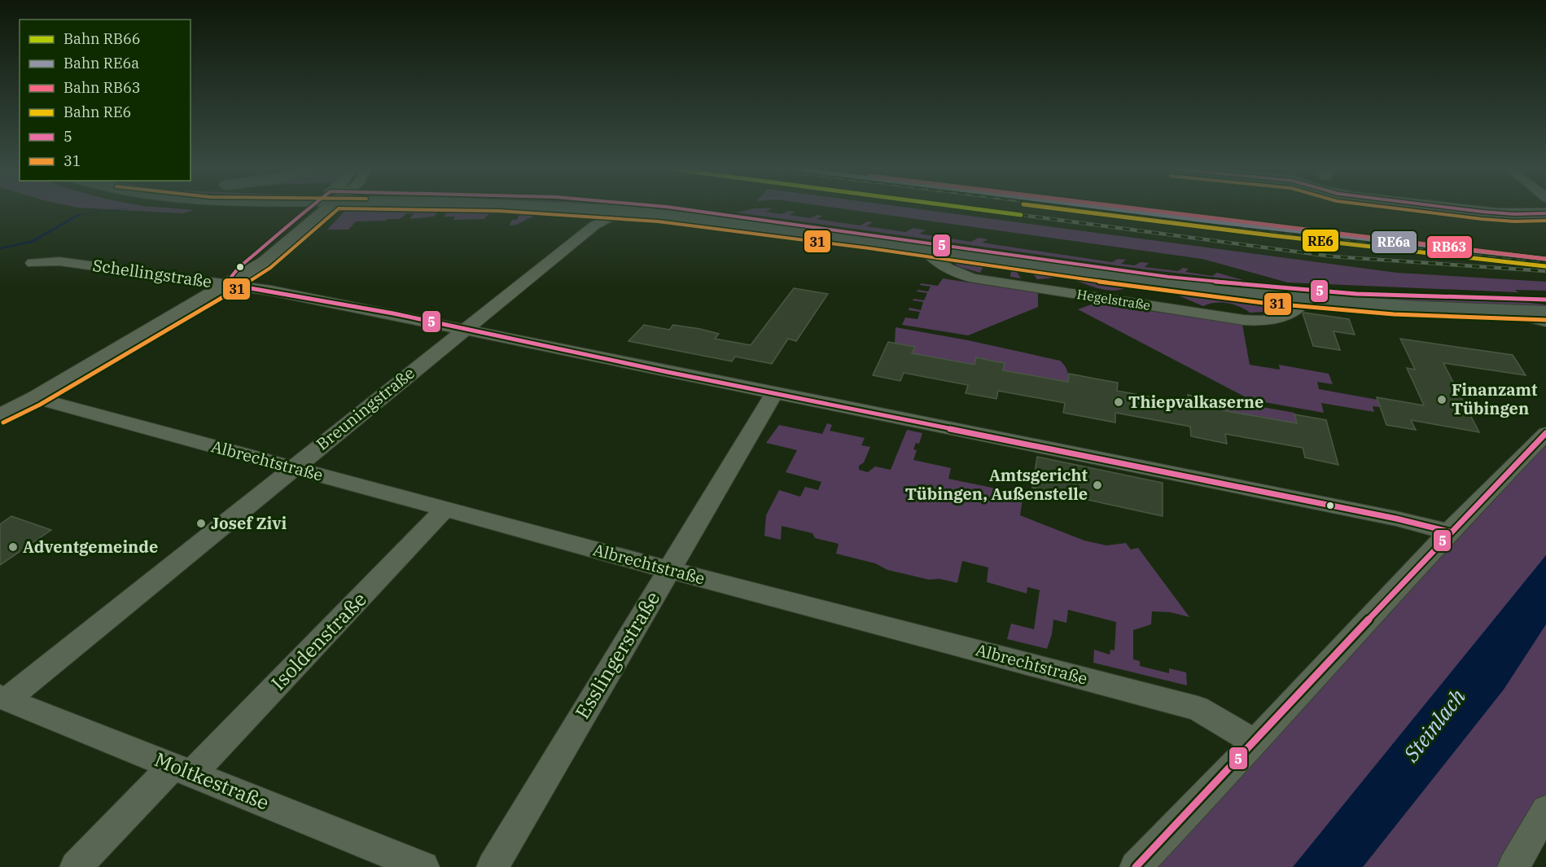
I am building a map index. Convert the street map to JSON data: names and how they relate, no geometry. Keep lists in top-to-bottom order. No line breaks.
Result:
{"streets":{"main road":["Hegelstraße"],"street":["Schellingstraße","Breuningstraße","Albrechtstraße","Isoldenstraße","Esslingerstraße","Moltkestraße"]},"crossings":[["Schellingstraße","Breuningstraße"],["Schellingstraße","Esslingerstraße"],["Breuningstraße","Albrechtstraße"],["Breuningstraße","Moltkestraße"],["Albrechtstraße","Isoldenstraße"],["Albrechtstraße","Esslingerstraße"],["Isoldenstraße","Moltkestraße"]],"water":["Steinlach"],"places":["Finanzamt Tübingen","Thiepvalkaserne","Amtsgericht Tübingen, Außenstelle","Josef Zivi","Adventgemeinde"],"lines":["rail line RB66","rail line RE6a","rail line RB63","rail line RE6","transit line 5","transit line 31"],"legend":["Bahn RB66","Bahn RE6a","Bahn RB63","Bahn RE6","5","31"]}
